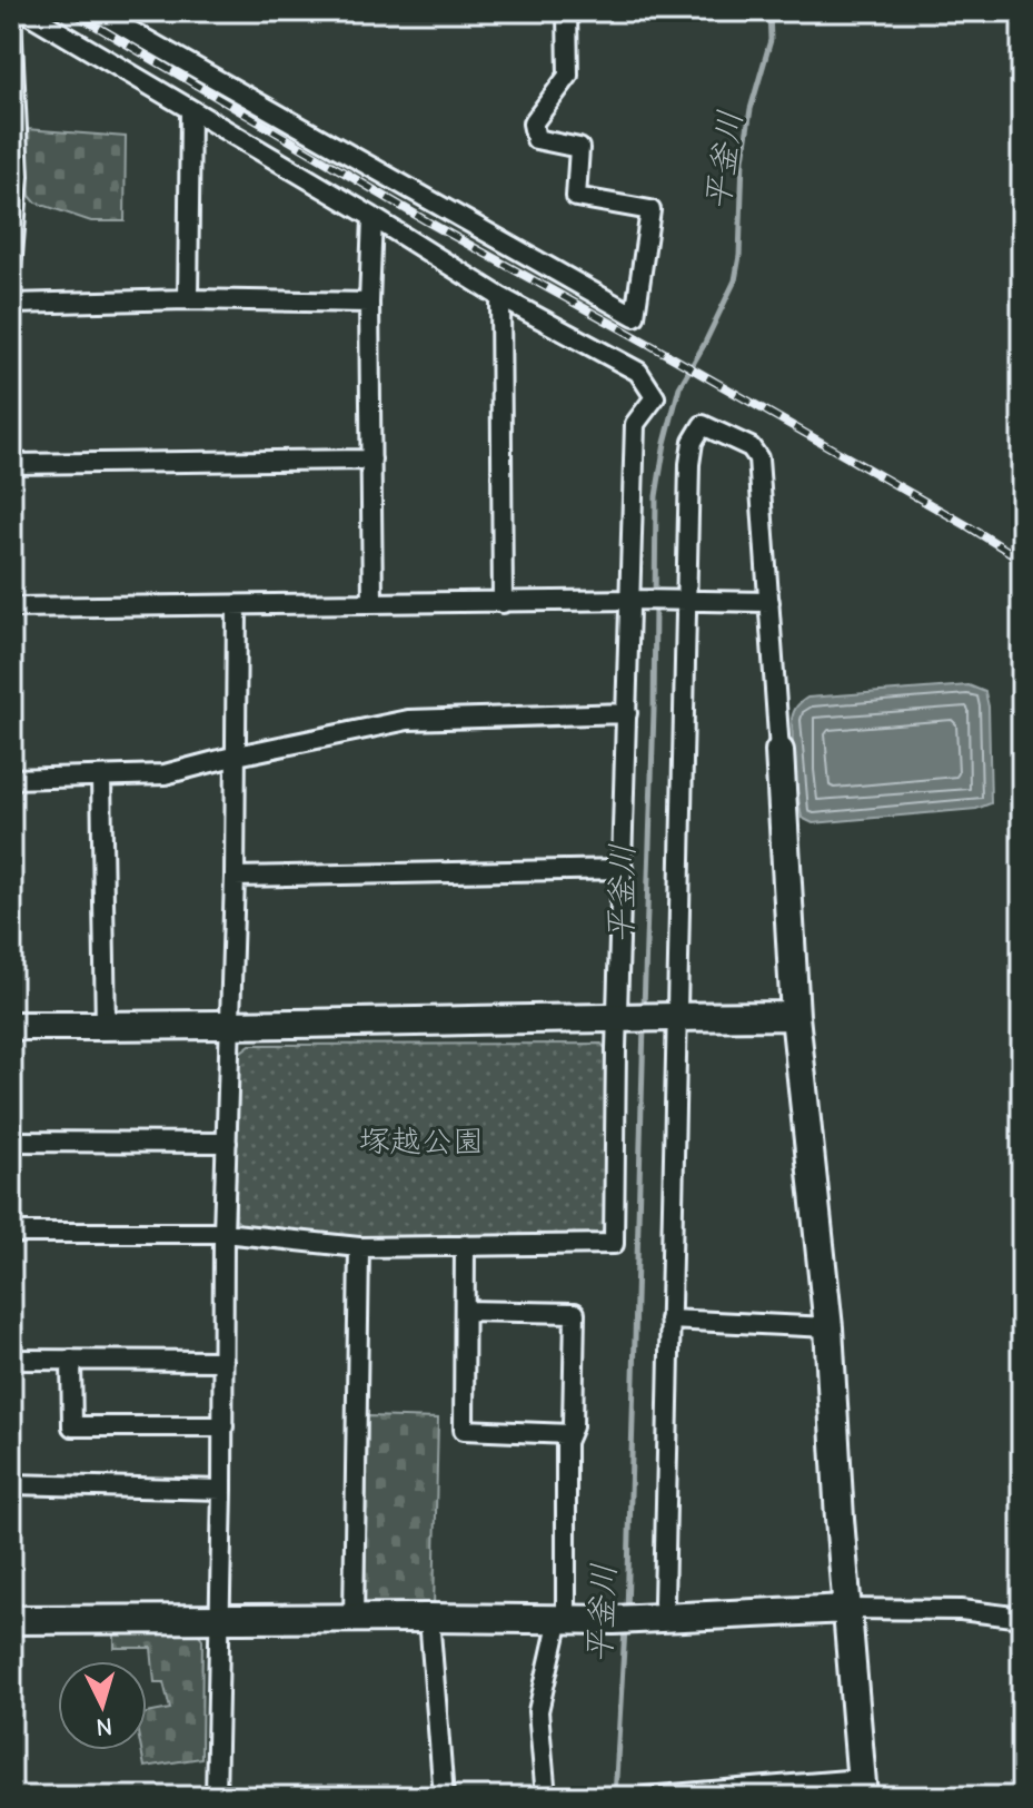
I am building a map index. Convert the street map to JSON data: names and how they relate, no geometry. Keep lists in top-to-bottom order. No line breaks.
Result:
{"water":["平釜川"],"parks":["塚越公園"],"north":"bottom"}
